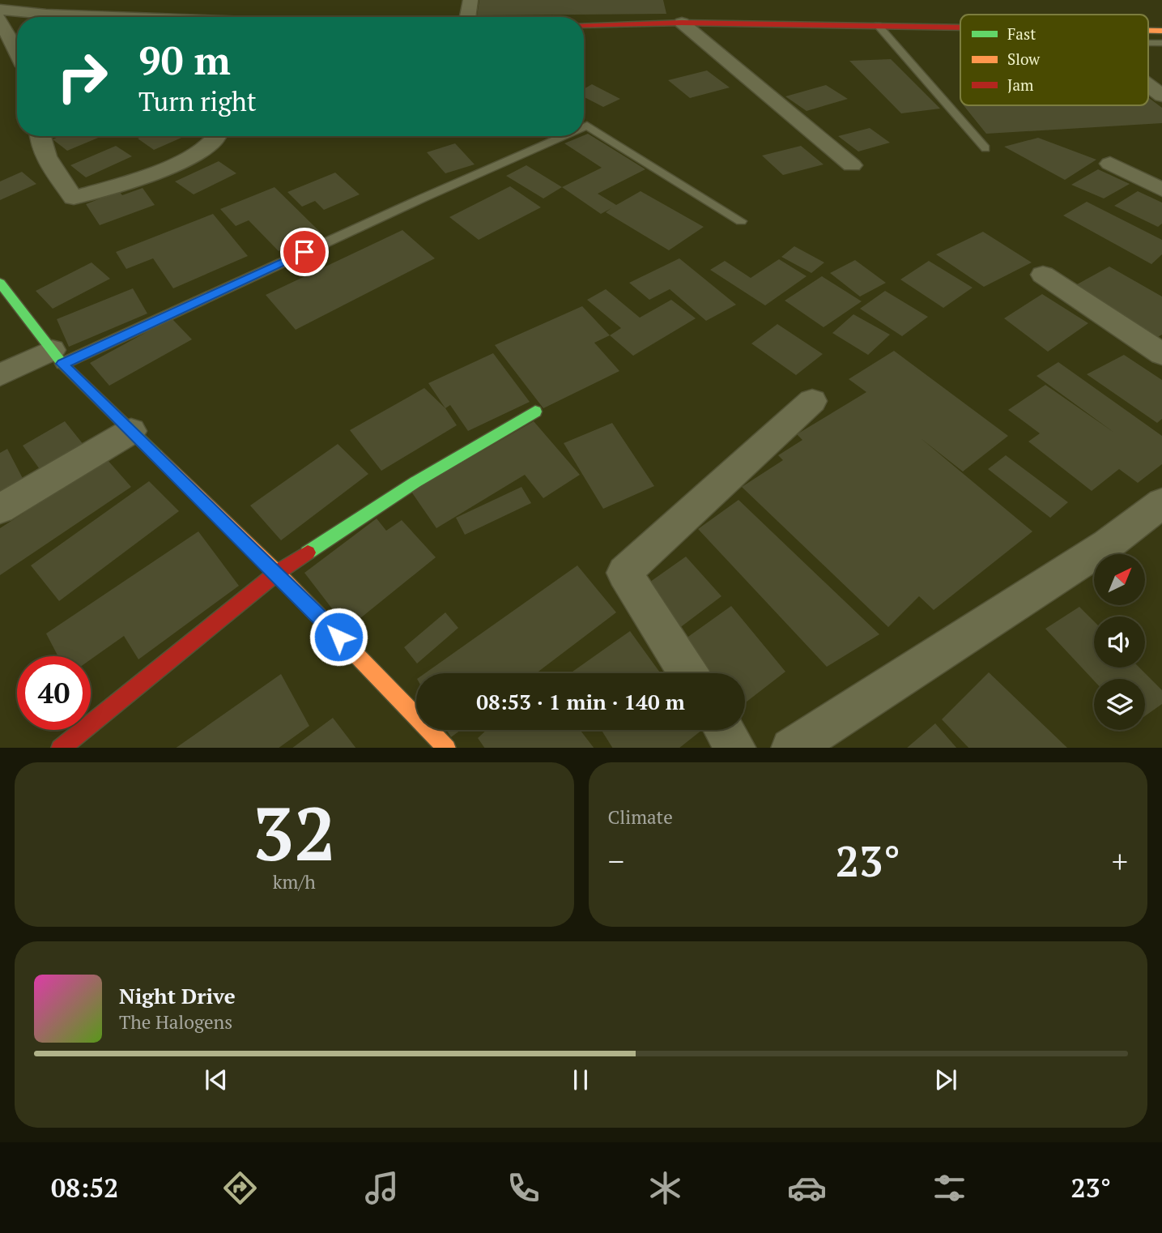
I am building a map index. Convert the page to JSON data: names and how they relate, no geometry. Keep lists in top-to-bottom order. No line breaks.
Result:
{"legend":["Fast","Slow","Jam"],"north":"top right","page":{"turn":["90 m","Turn right"],"limit":"40","trip":"08:53 · 1 min · 140 m","tile":[["32","km/h"],"Climate"],"heat":["−","23°","+"],"song":["Night Drive","The Halogens"],"tabs":["08:52","23°"]}}
